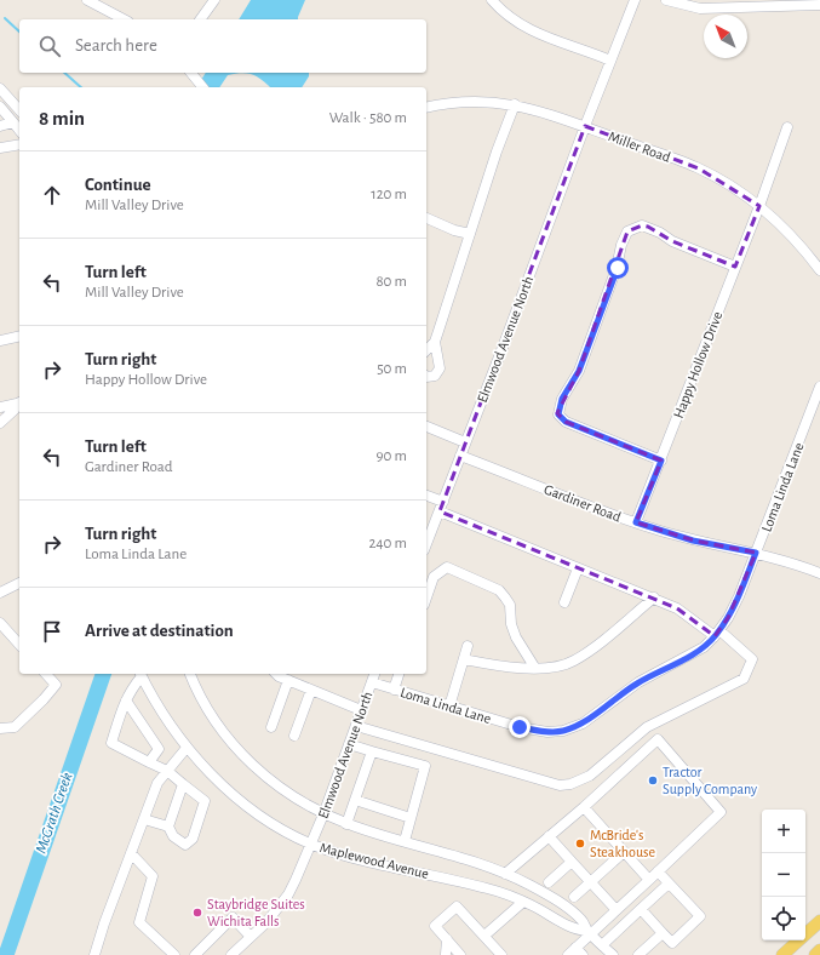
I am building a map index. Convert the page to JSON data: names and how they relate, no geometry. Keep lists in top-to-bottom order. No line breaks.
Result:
{"streets":{"street":["Miller Road","Elmwood Avenue North","Happy Hollow Drive","Loma Linda Lane","Gardiner Road","Maplewood Avenue"]},"crossings":[["Miller Road","Elmwood Avenue North"],["Miller Road","Happy Hollow Drive"],["Elmwood Avenue North","Loma Linda Lane"],["Elmwood Avenue North","Gardiner Road"],["Elmwood Avenue North","Maplewood Avenue"],["Happy Hollow Drive","Gardiner Road"],["Loma Linda Lane","Gardiner Road"]],"water":["McGrath Creek"],"places":["Tractor Supply Company","McBride's Steakhouse","Staybridge Suites Wichita Falls"],"north":"top left","page":{"search":"Search here","heading":["8 min","Walk · 580 m"],"list":[["Continue","Mill Valley Drive","120 m"],["Turn left","Mill Valley Drive","80 m"],["Turn right","Happy Hollow Drive","50 m"],["Turn left","Gardiner Road","90 m"],["Turn right","Loma Linda Lane","240 m"],"Arrive at destination"],"map_buttons":["+","−"]}}
